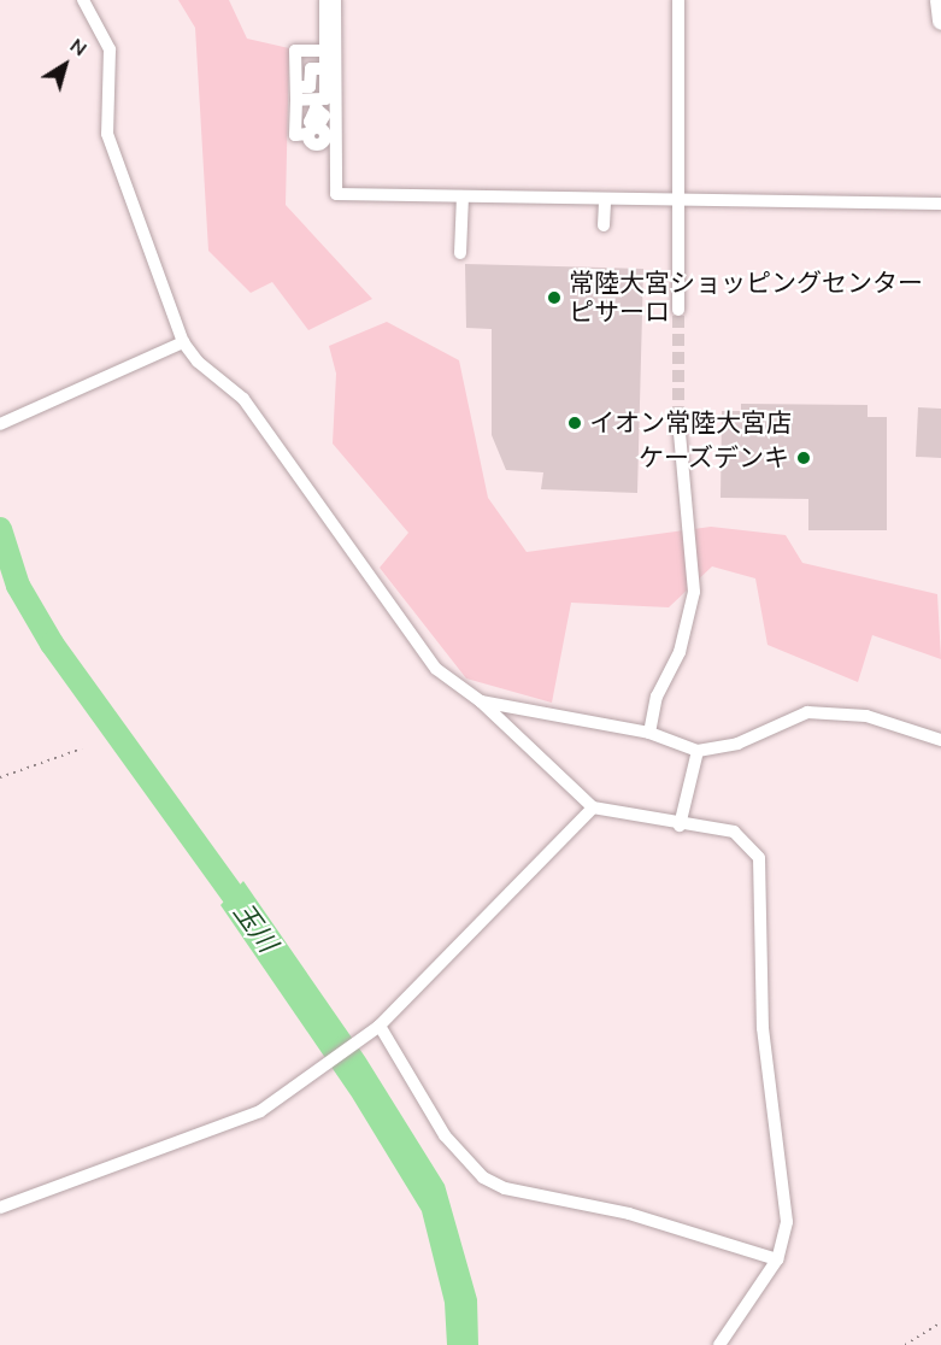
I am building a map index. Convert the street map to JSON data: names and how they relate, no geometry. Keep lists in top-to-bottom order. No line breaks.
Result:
{"water":["玉川"],"places":["常陸大宮ショッピングセンター ピサーロ","イオン常陸大宮店","ケーズデンキ"],"north":"top right"}
